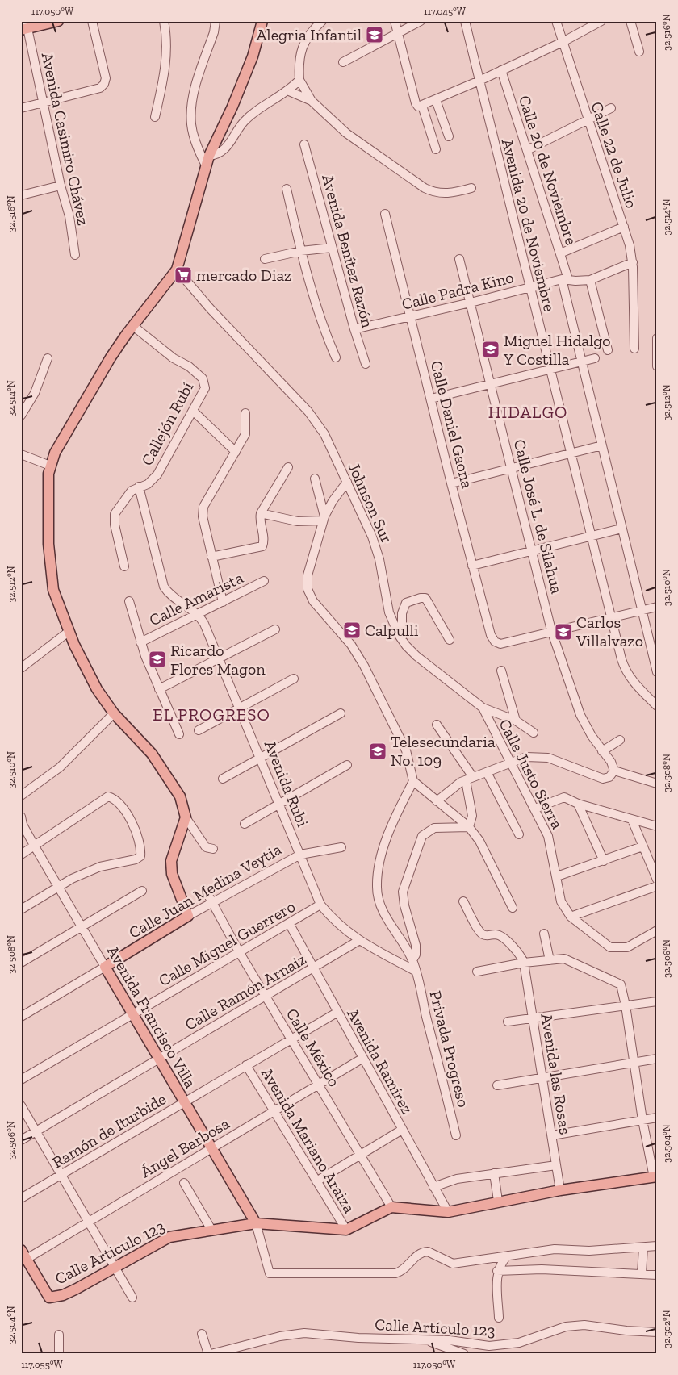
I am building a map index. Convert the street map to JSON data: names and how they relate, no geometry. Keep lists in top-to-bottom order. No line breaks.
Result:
{"streets":{"main road":["Calle Juan Medina Veytia","Avenida Francisco Villa","Calle Articulo 123"],"street":["Avenida Casimiro Chávez","Calle 22 de Julio","Calle 20 de Noviembre","Avenida 20 de Noviembre","Avenida Benítez Razón","Calle Padra Kino","Callejón Rubí","Calle Daniel Gaona","Johnson Sur","Calle José L. de Silahua","Calle Amarista","Calle Justo Sierra","Avenida Rubi","Calle Miguel Guerrero","Calle Ramón Arnaiz","Calle México","Privada Progreso","Avenida Ramírez","Avenida las Rosas","Ramón de Iturbide","Avenida Mariano Araiza","Ángel Barbosa","Calle Artículo 123"]},"crossings":[["Calle 20 de Noviembre","Avenida 20 de Noviembre"],["Calle 20 de Noviembre","Calle Padra Kino"],["Avenida 20 de Noviembre","Calle Padra Kino"],["Avenida Benítez Razón","Calle Padra Kino"],["Calle Padra Kino","Calle Daniel Gaona"],["Calle Padra Kino","Calle José L. de Silahua"],["Callejón Rubí","Avenida Rubi"],["Calle Daniel Gaona","Calle José L. de Silahua"],["Johnson Sur","Calle Justo Sierra"],["Calle Amarista","Avenida Rubi"],["Avenida Rubi","Calle Juan Medina Veytia"],["Avenida Rubi","Calle Miguel Guerrero"],["Avenida Rubi","Calle Ramón Arnaiz"],["Avenida Rubi","Privada Progreso"],["Calle Juan Medina Veytia","Avenida Francisco Villa"],["Calle Juan Medina Veytia","Calle México"],["Calle Miguel Guerrero","Avenida Francisco Villa"],["Calle Miguel Guerrero","Calle México"],["Calle Miguel Guerrero","Avenida Ramírez"],["Calle Ramón Arnaiz","Avenida Francisco Villa"],["Calle Ramón Arnaiz","Calle México"],["Calle Ramón Arnaiz","Avenida Ramírez"],["Avenida Francisco Villa","Ramón de Iturbide"],["Avenida Francisco Villa","Ángel Barbosa"],["Avenida Francisco Villa","Calle Articulo 123"],["Calle México","Ramón de Iturbide"],["Calle México","Ángel Barbosa"],["Avenida Ramírez","Ramón de Iturbide"],["Avenida Ramírez","Ángel Barbosa"],["Ramón de Iturbide","Avenida Mariano Araiza"],["Avenida Mariano Araiza","Ángel Barbosa"],["Avenida Mariano Araiza","Calle Articulo 123"],["Ángel Barbosa","Calle Articulo 123"]],"districts":["HIDALGO","EL PROGRESO"],"places":{"school or university":["Alegria Infantil","Miguel Hidalgo Y Costilla","Calpulli","Carlos Villalvazo","Ricardo Flores Magon","Telesecundaria No. 109"],"supermarket":["mercado Diaz"]},"coordinates":["117.050°W","117.045°W","32.516°N","32.514°N","32.512°N","32.510°N","32.508°N","32.506°N","32.504°N","32.502°N","117.055°W"]}
